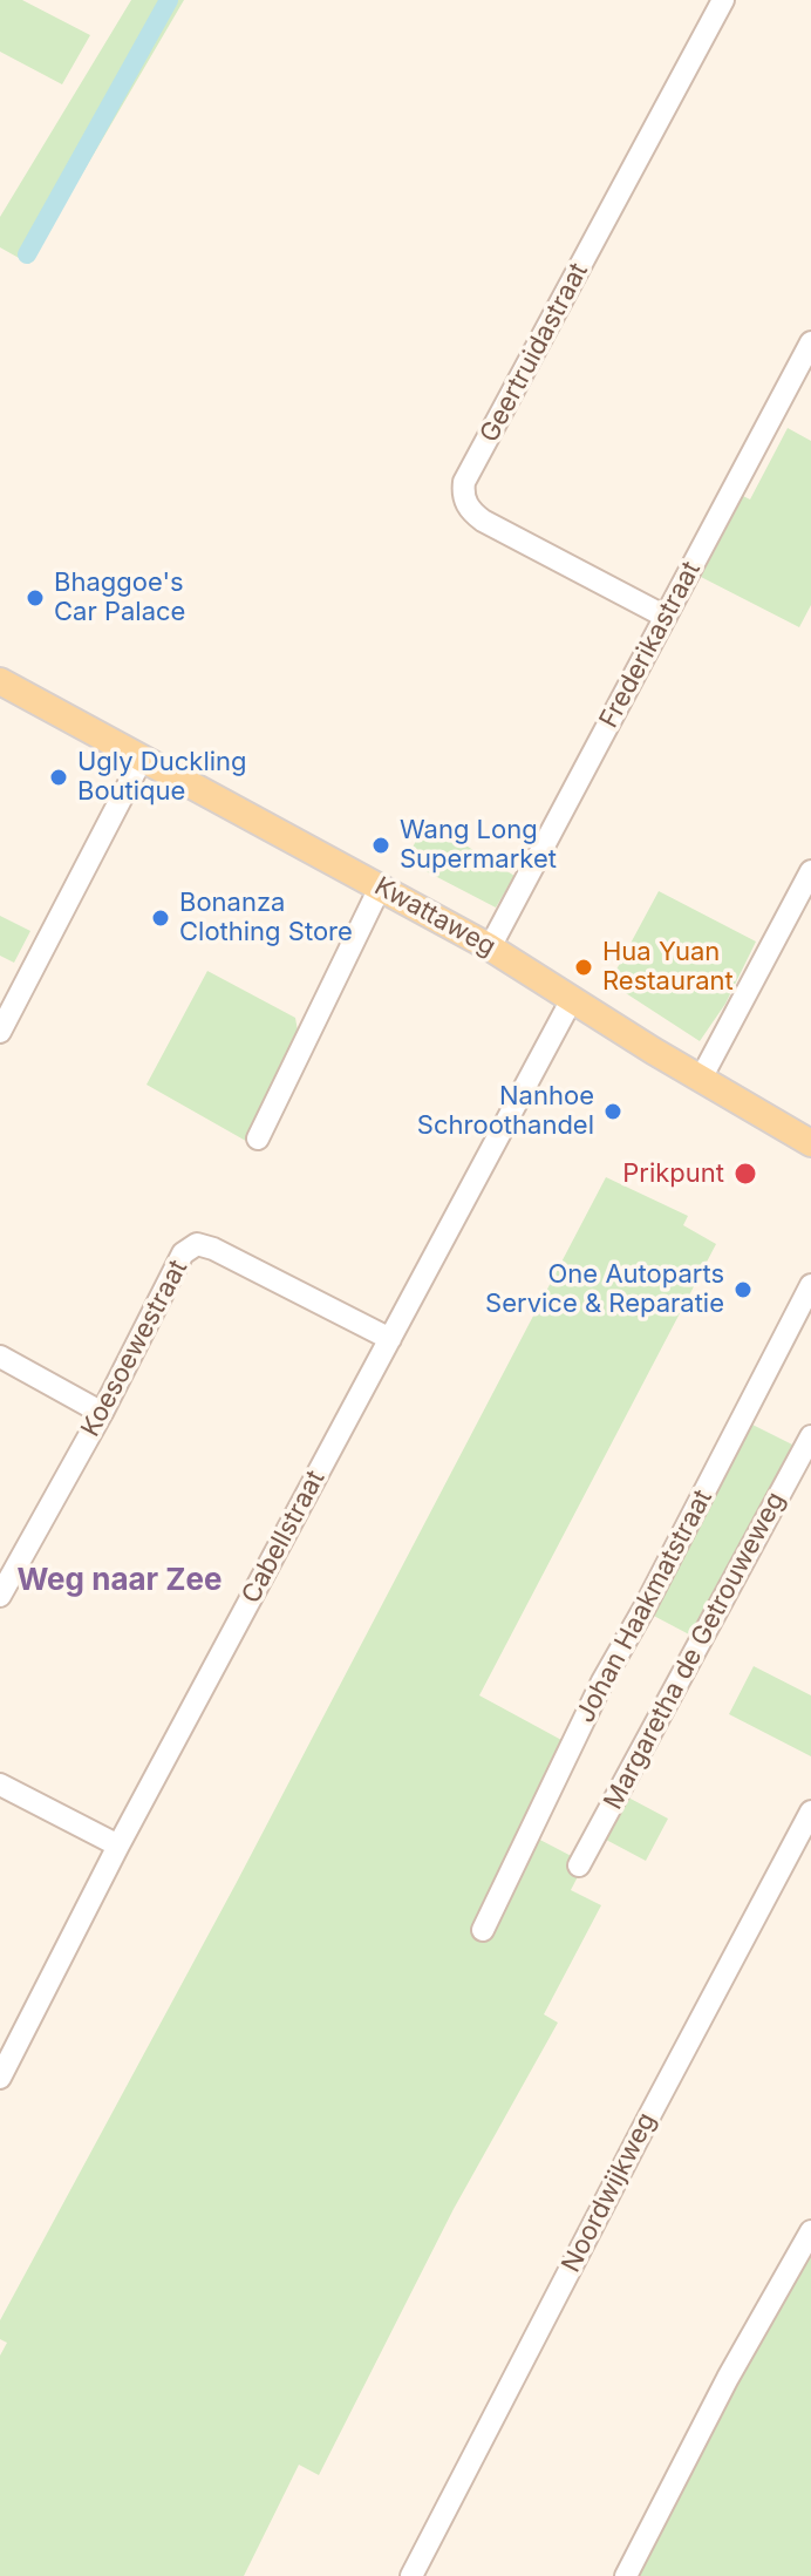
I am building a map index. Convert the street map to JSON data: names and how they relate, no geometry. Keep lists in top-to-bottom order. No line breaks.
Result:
{"streets":{"main road":["Kwattaweg"],"street":["Geertruidastraat","Frederikastraat","Koesoewestraat","Cabellstraat","Johan Haakmatstraat","Margaretha de Getrouweweg","Noordwijkweg"]},"crossings":[["Geertruidastraat","Frederikastraat"],["Frederikastraat","Kwattaweg"],["Kwattaweg","Cabellstraat"],["Koesoewestraat","Cabellstraat"]],"districts":["Weg naar Zee"],"places":["Bhaggoe's Car Palace","Ugly Duckling Boutique","Wang Long Supermarket","Bonanza Clothing Store","Hua Yuan Restaurant","Nanhoe Schroothandel","Prikpunt","One Autoparts Service & Reparatie"]}
